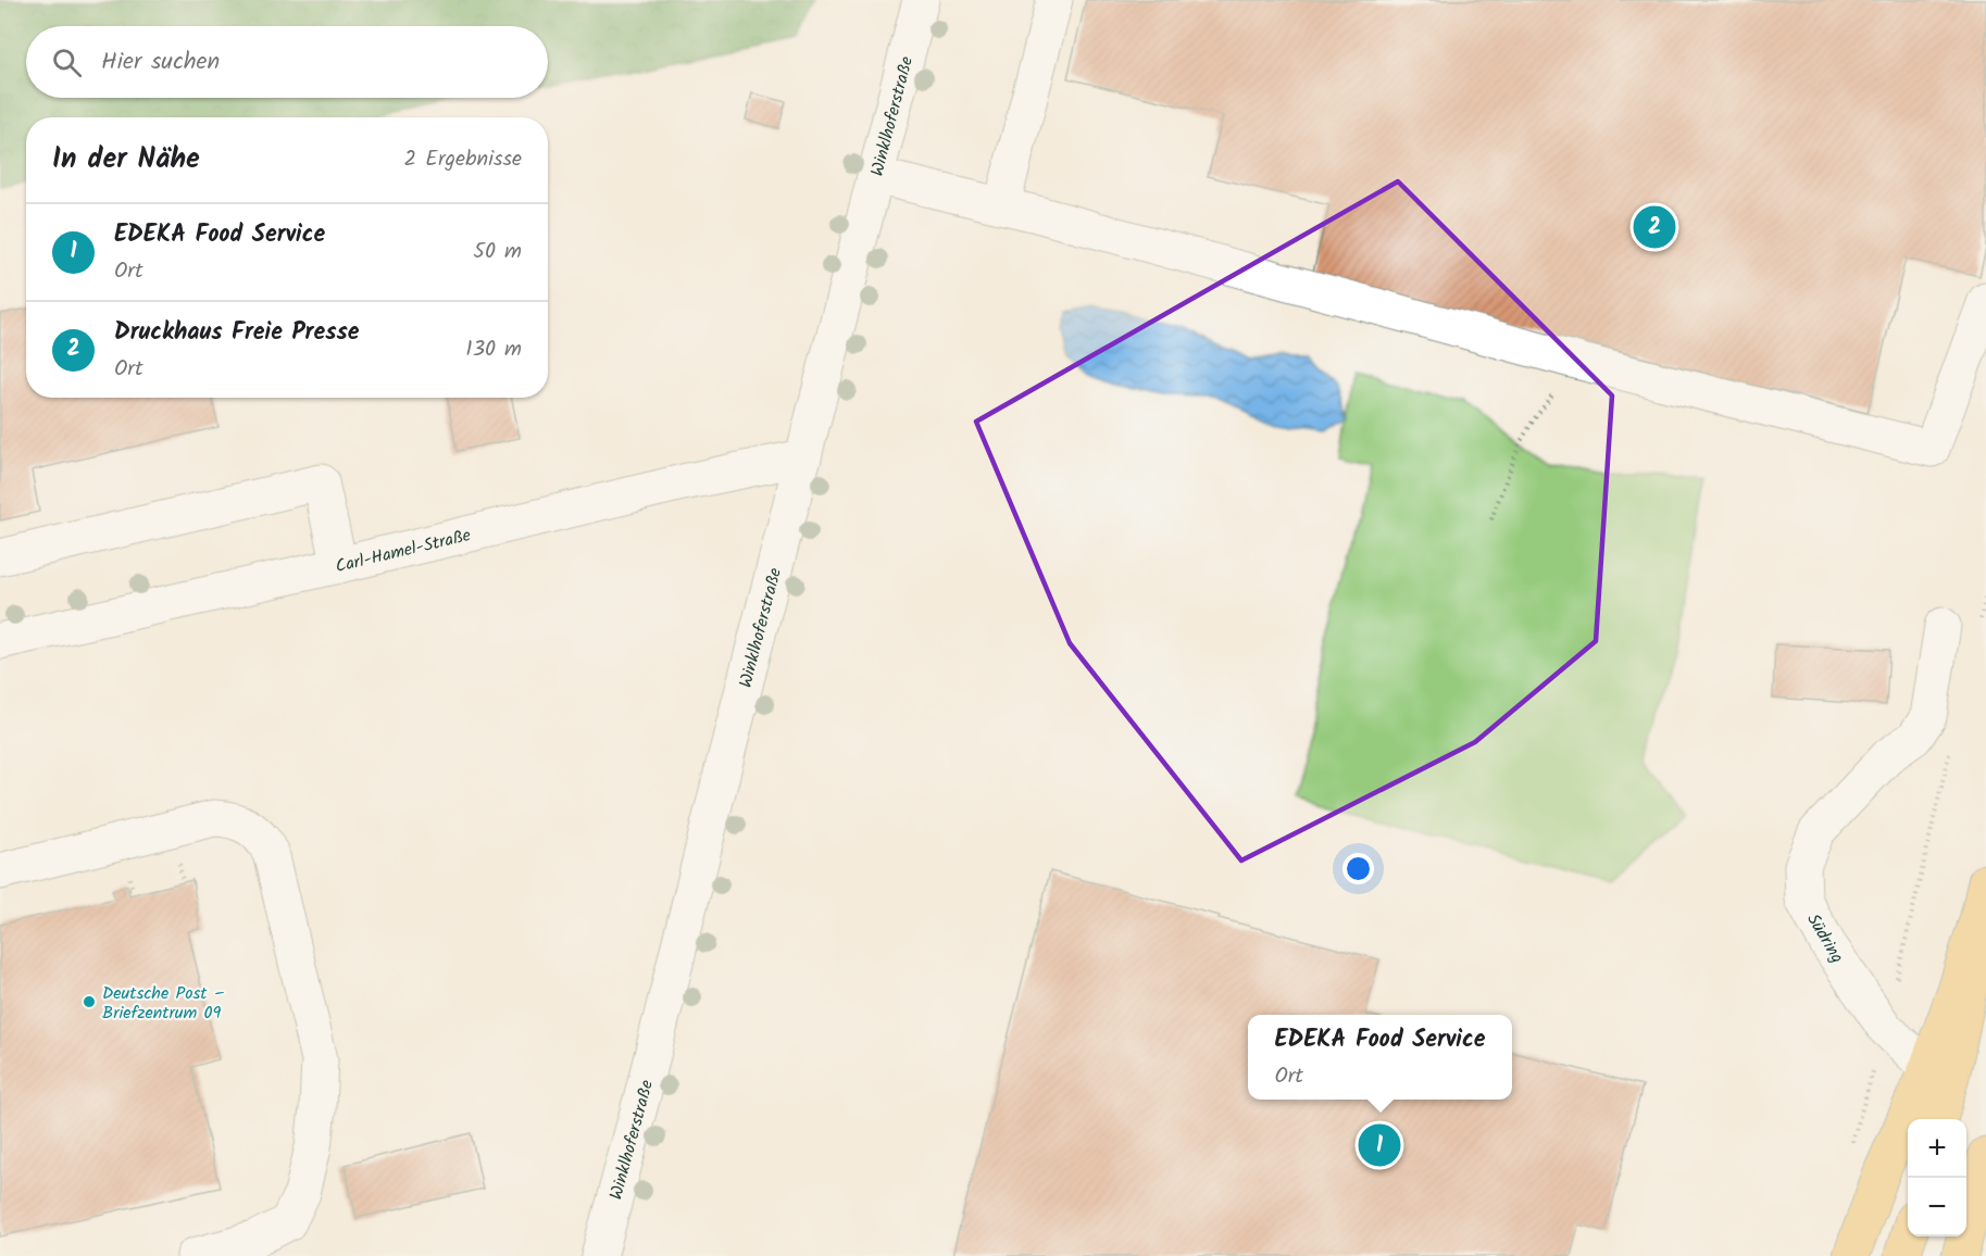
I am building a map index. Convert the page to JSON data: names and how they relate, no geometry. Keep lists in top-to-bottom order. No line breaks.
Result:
{"streets":{"street":["Winklhoferstraße","Carl-Hamel-Straße","Südring"]},"crossings":[["Winklhoferstraße","Carl-Hamel-Straße"]],"places":["Deutsche Post – Briefzentrum 09"],"page":{"search":"Hier suchen","heading":["In der Nähe","2 Ergebnisse"],"list":[{"mark":"1","name":"EDEKA Food Service","note":"Ort","value":"50 m"},{"mark":"2","name":"Druckhaus Freie Presse","note":"Ort","value":"130 m"}],"pins":["2","1"],"popup":["EDEKA Food Service","Ort"],"map_buttons":["+","−"]}}
